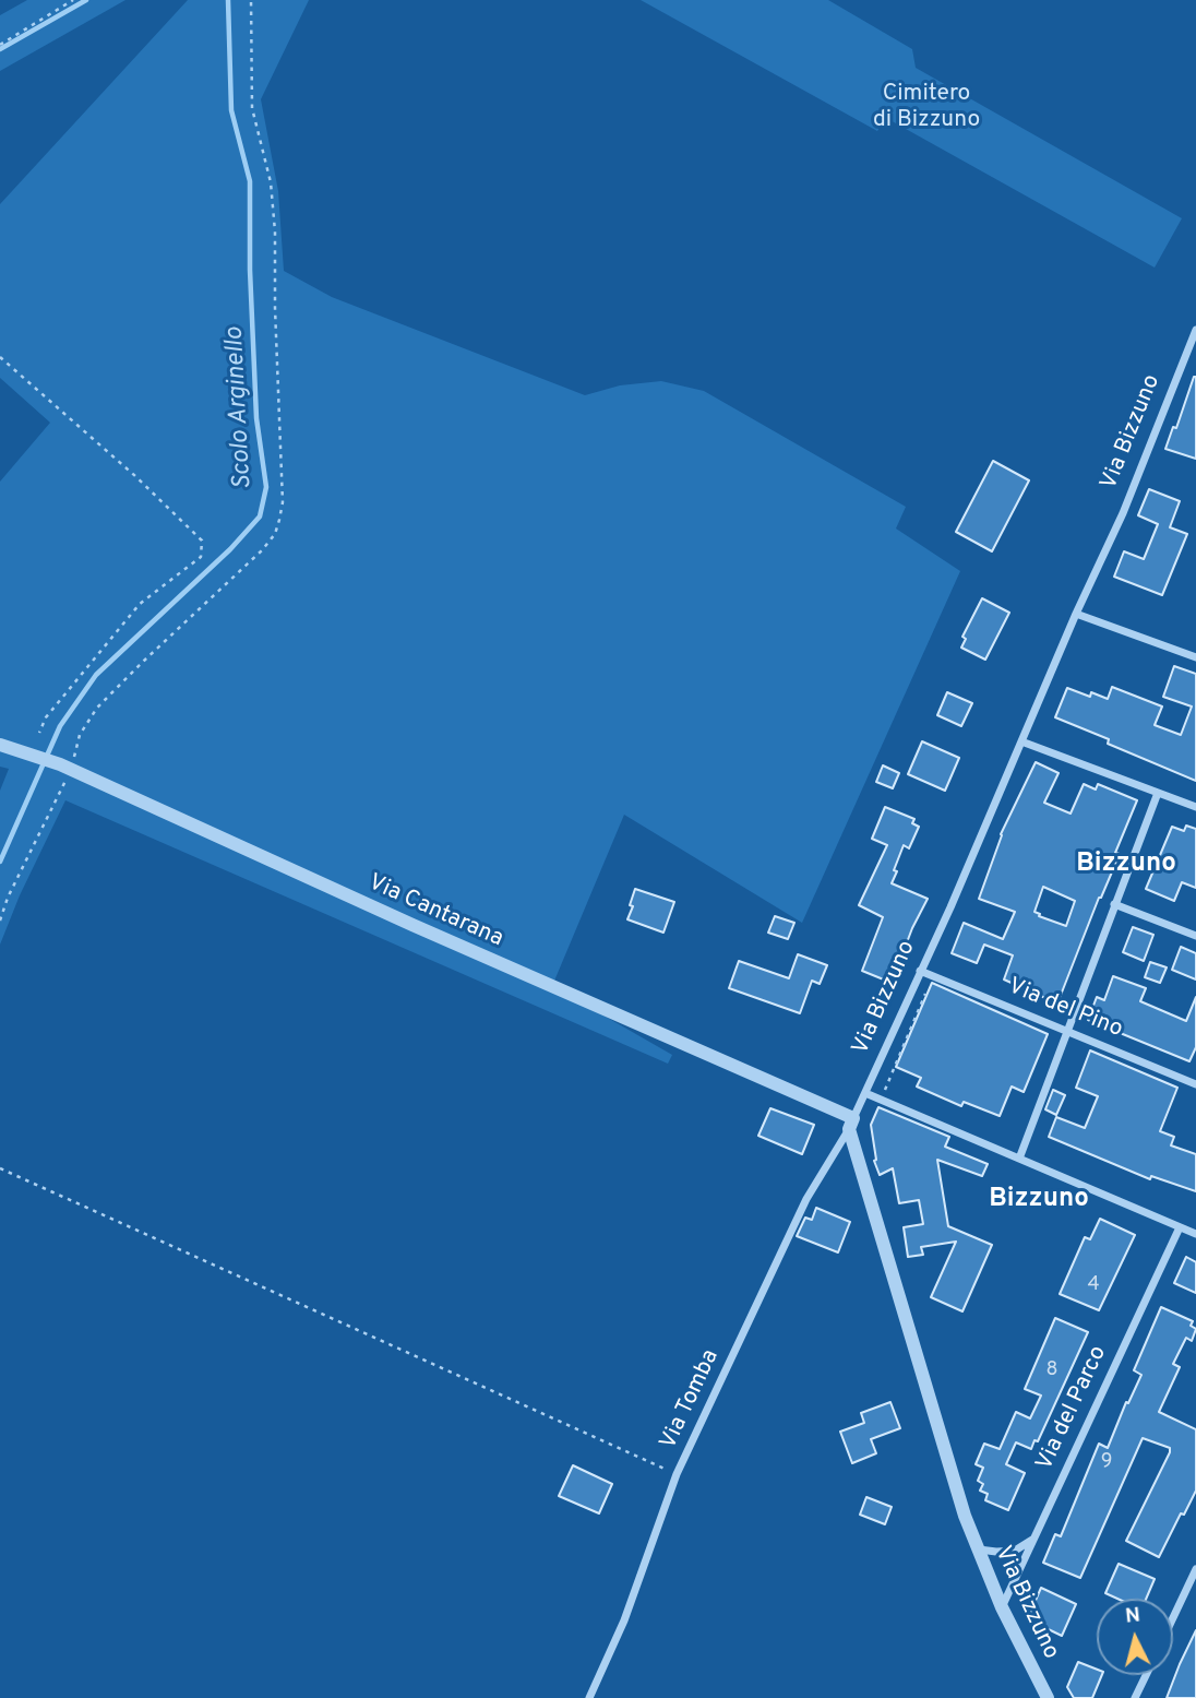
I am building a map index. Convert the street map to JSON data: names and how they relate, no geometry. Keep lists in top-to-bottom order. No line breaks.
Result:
{"streets":{"street":["Via Bizzuno","Via Cantarana","Via del Pino","Via Tomba","Via del Parco"]},"crossings":[["Via Bizzuno","Via Cantarana"],["Via Bizzuno","Via del Pino"],["Via Bizzuno","Via Tomba"],["Via Bizzuno","Via del Parco"],["Via Cantarana","Via Tomba"]],"districts":["Bizzuno","Bizzuno"],"water":["Scolo Arginello"],"parks":["Cimitero di Bizzuno"],"house_numbers":["4","8","9"],"north":"top"}
